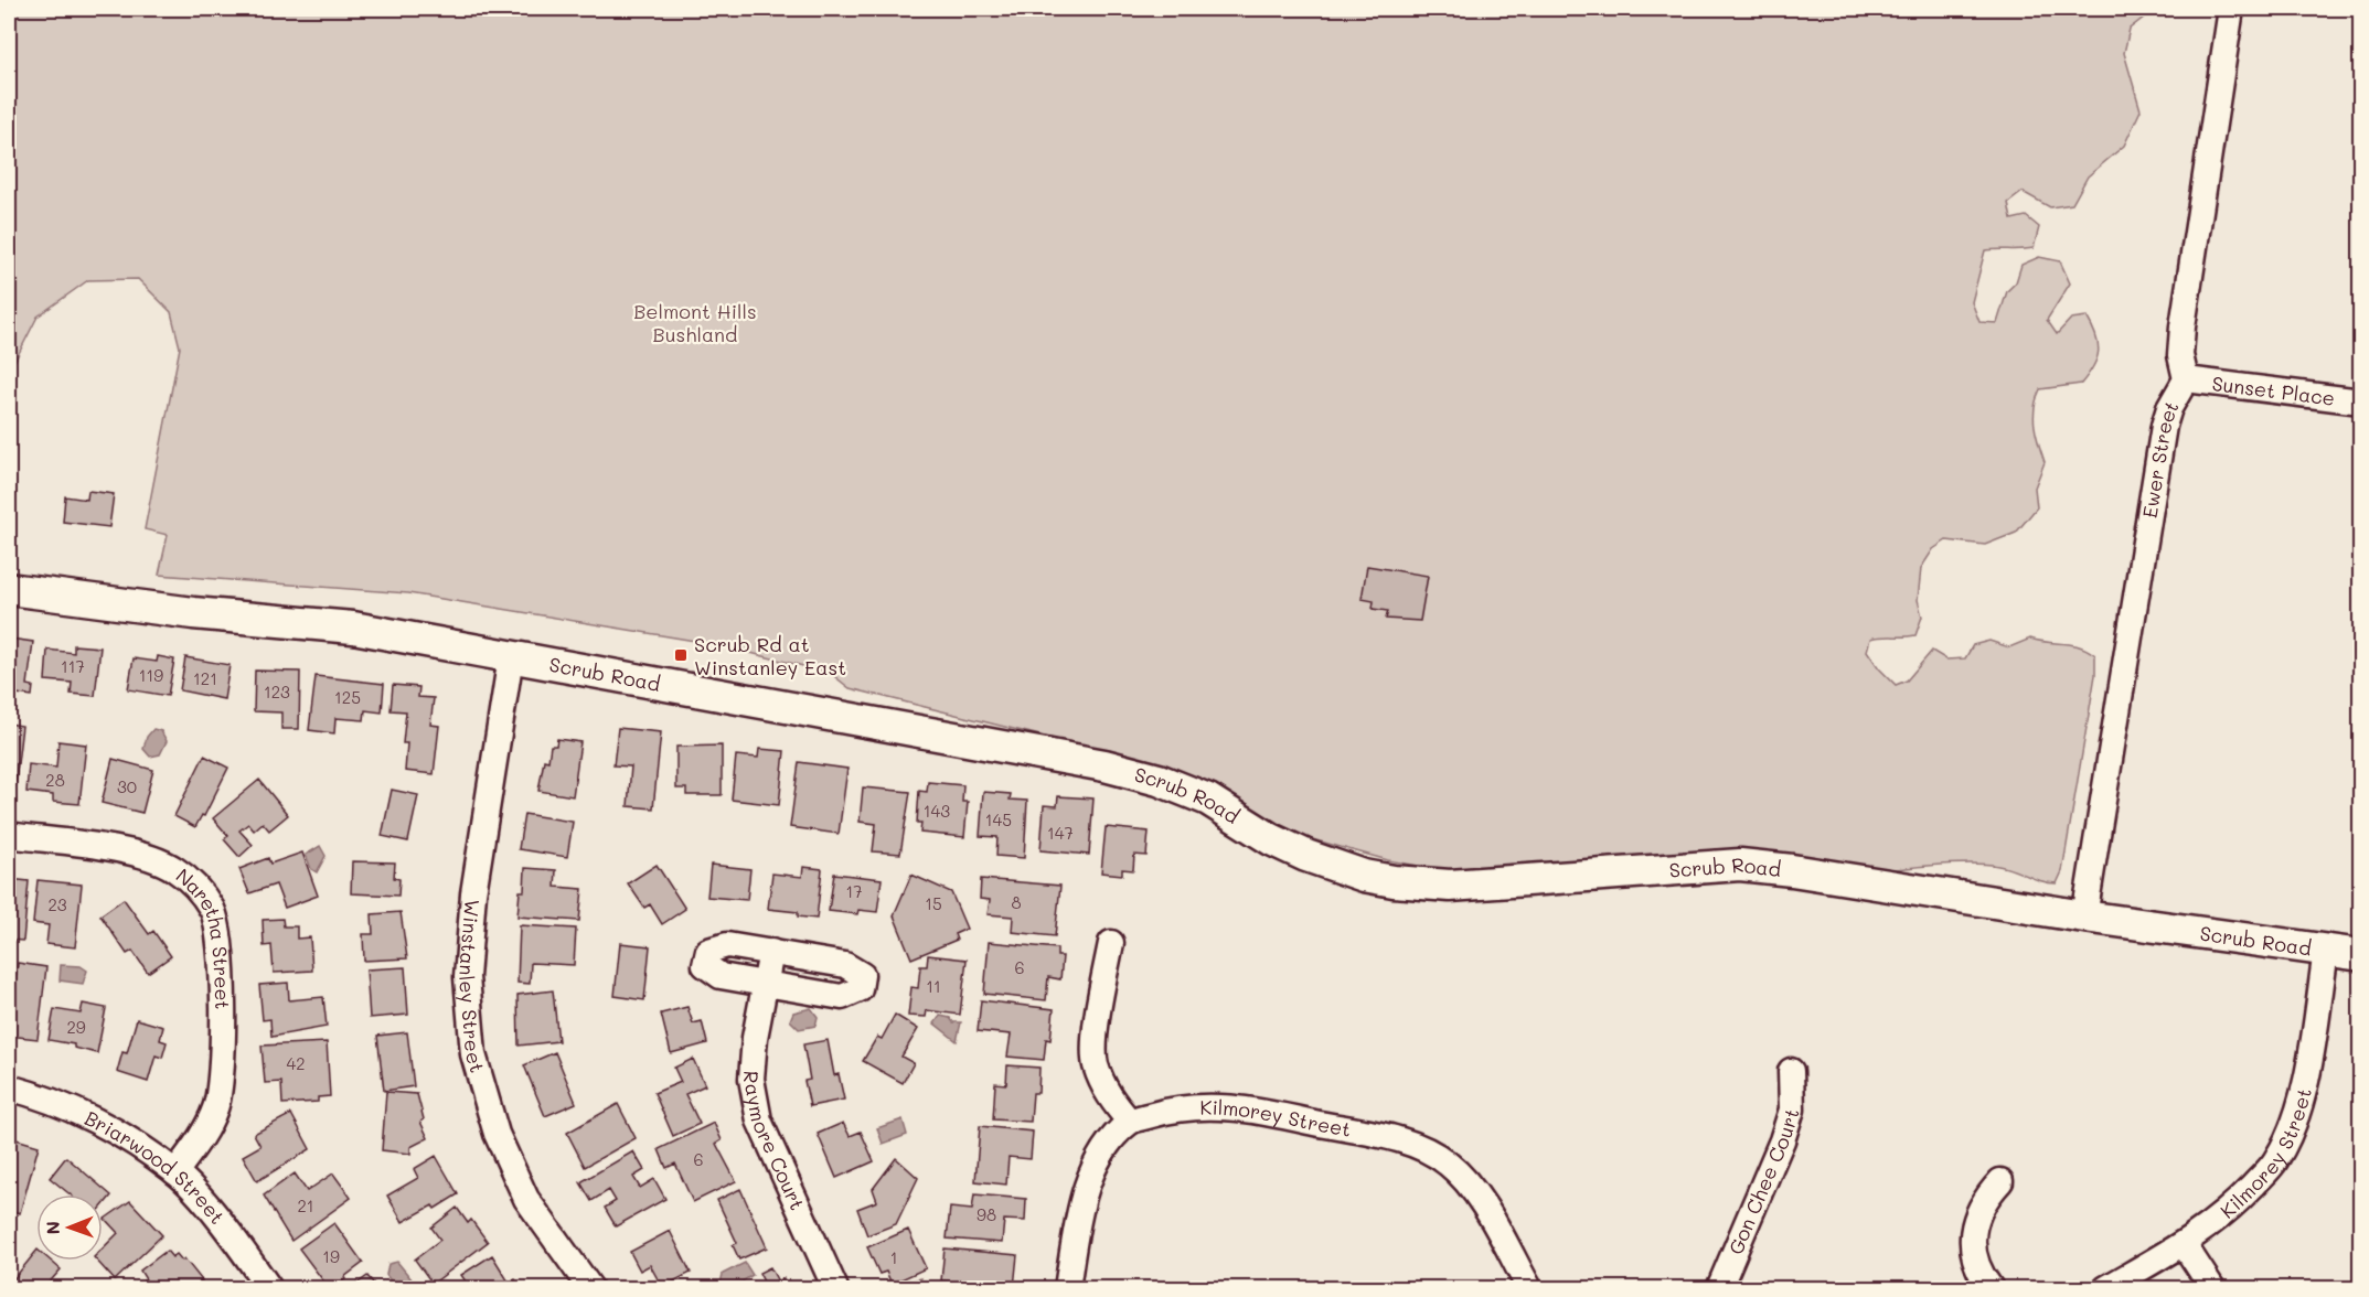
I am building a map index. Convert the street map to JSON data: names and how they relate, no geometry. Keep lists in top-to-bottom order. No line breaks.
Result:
{"streets":{"main road":["Scrub Road"],"street":["Sunset Place","Ewer Street","Naretha Street","Winstanley Street","Kilmorey Street","Raymore Court","Briarwood Street","Gon Chee Court"]},"crossings":[["Sunset Place","Ewer Street"],["Ewer Street","Scrub Road"],["Scrub Road","Winstanley Street"],["Scrub Road","Kilmorey Street"],["Naretha Street","Briarwood Street"]],"parks":["Belmont Hills Bushland"],"places":{"transit":["Scrub Rd at Winstanley East"]},"house_numbers":["117","119","121","123","125","28","30","143","145","147","17","8","15","23","6","11","29","42","6","21","98","19","1"],"north":"left"}
